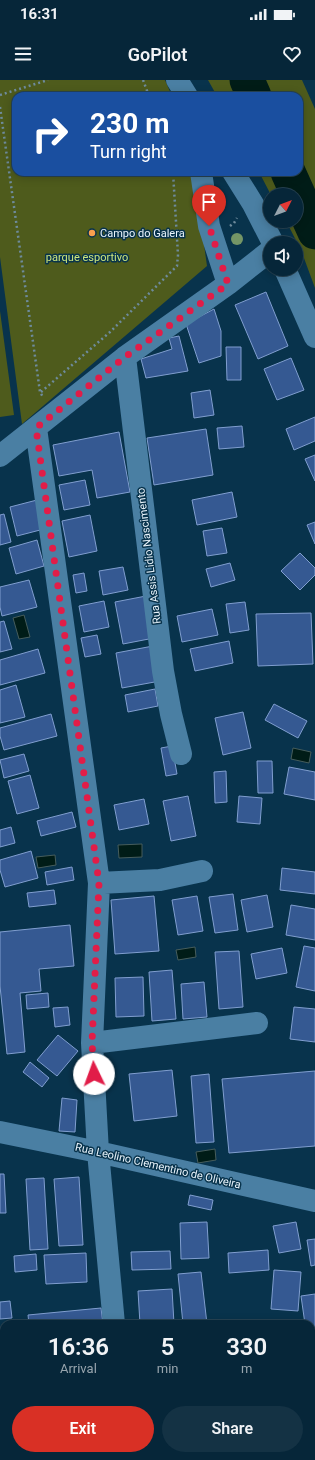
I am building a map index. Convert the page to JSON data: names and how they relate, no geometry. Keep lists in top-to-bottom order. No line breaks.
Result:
{"streets":{"street":["Rua Assis Lidio Nascimento","Rua Leolino Clementino de Oliveira"]},"parks":["parque esportivo"],"places":["Campo do Galera"],"north":"top right","page":{"status":"16:31","header":"GoPilot","turn":["230 m","Turn right"],"eta":["16:36","Arrival","5","min","330","m"],"buttons":["Exit","Share"]}}
